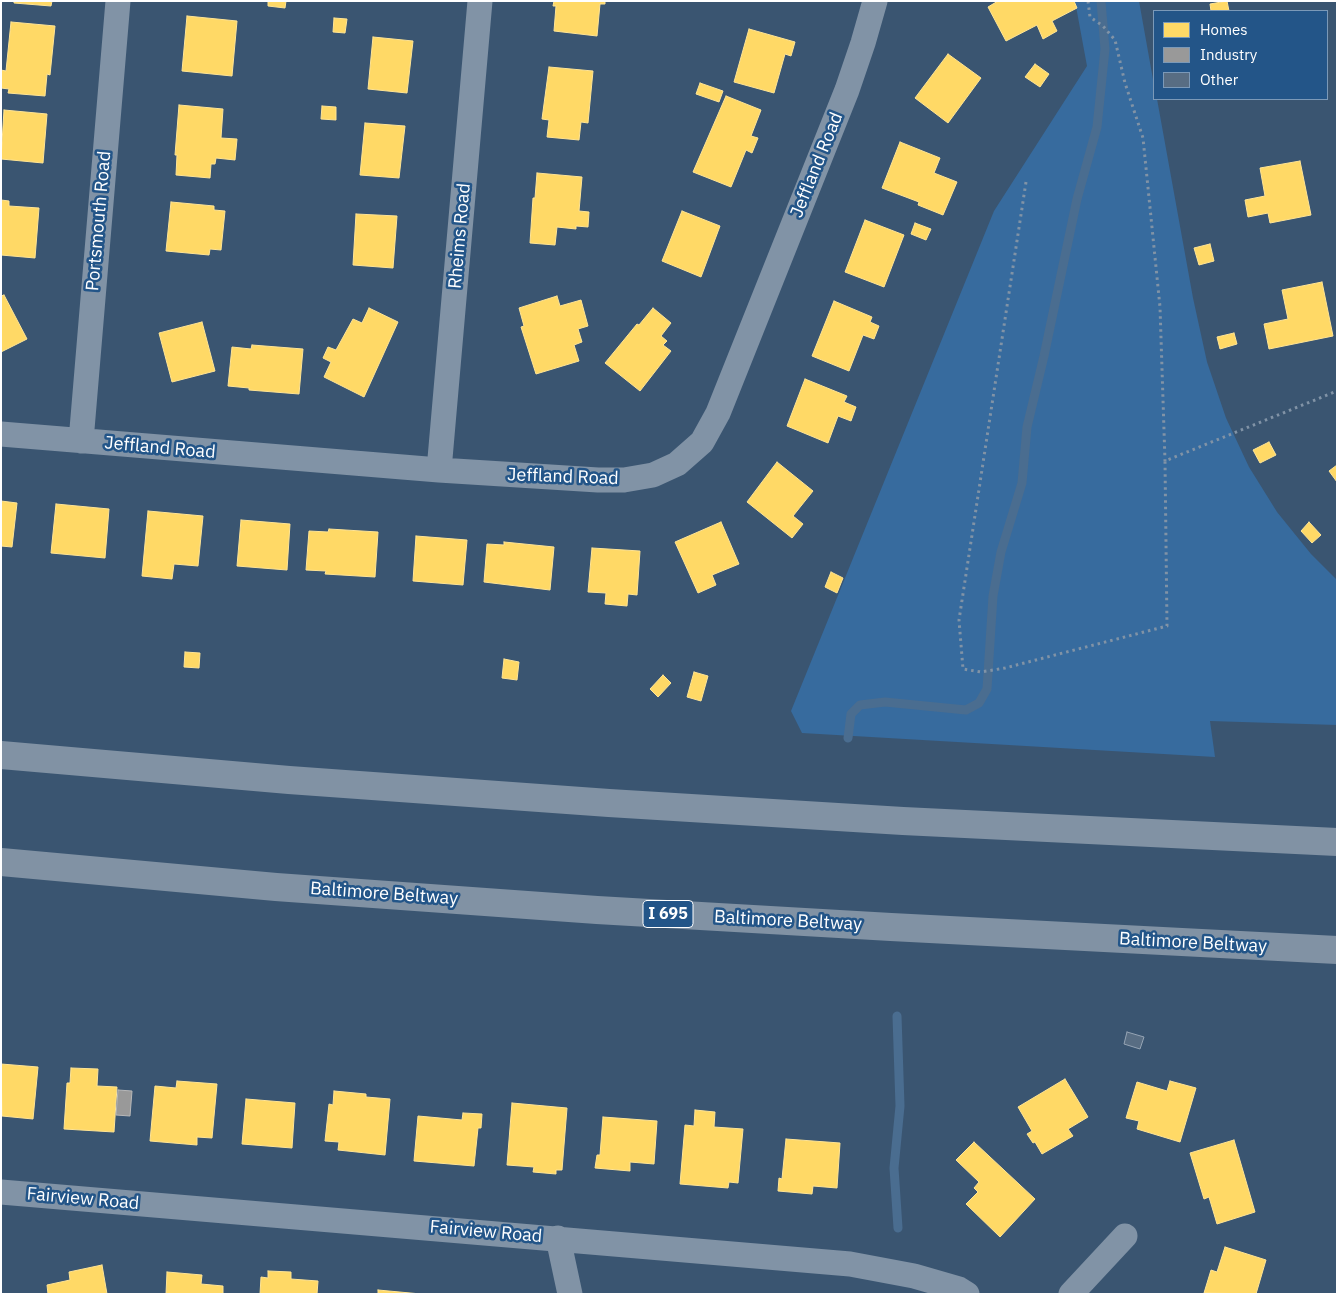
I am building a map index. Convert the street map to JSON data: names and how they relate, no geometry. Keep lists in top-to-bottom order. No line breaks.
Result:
{"streets":{"highway":["Baltimore Beltway","I 695"],"street":["Jeffland Road","Portsmouth Road","Rheims Road","Fairview Road"]},"crossings":[["Jeffland Road","Portsmouth Road"],["Jeffland Road","Rheims Road"]],"legend":["Homes","Industry","Other"]}
